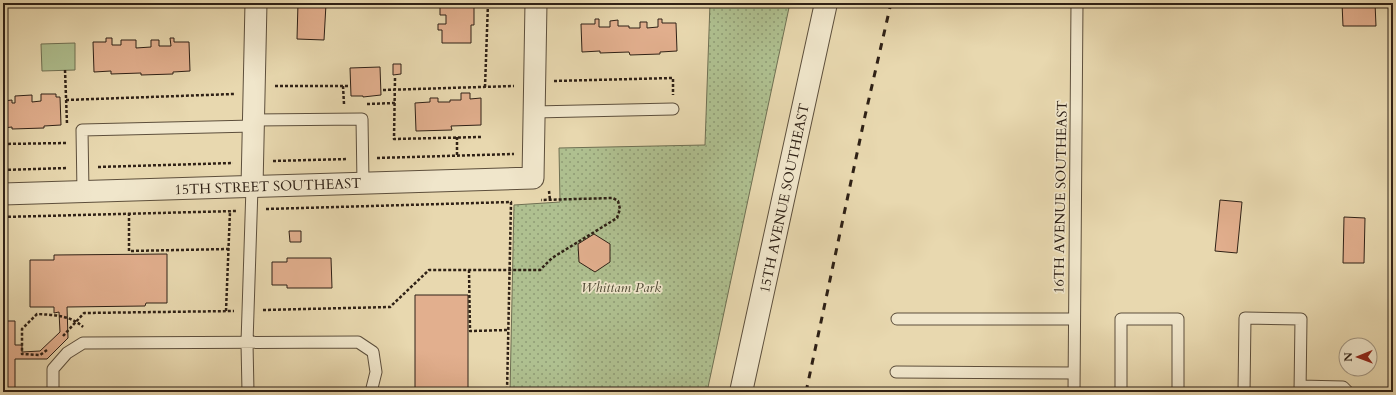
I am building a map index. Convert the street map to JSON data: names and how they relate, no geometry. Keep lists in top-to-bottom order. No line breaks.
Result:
{"streets":{"street":["15TH STREET SOUTHEAST","15TH AVENUE SOUTHEAST"],"lane":["16TH AVENUE SOUTHEAST"]},"parks":["Whittam Park"],"north":"left"}
